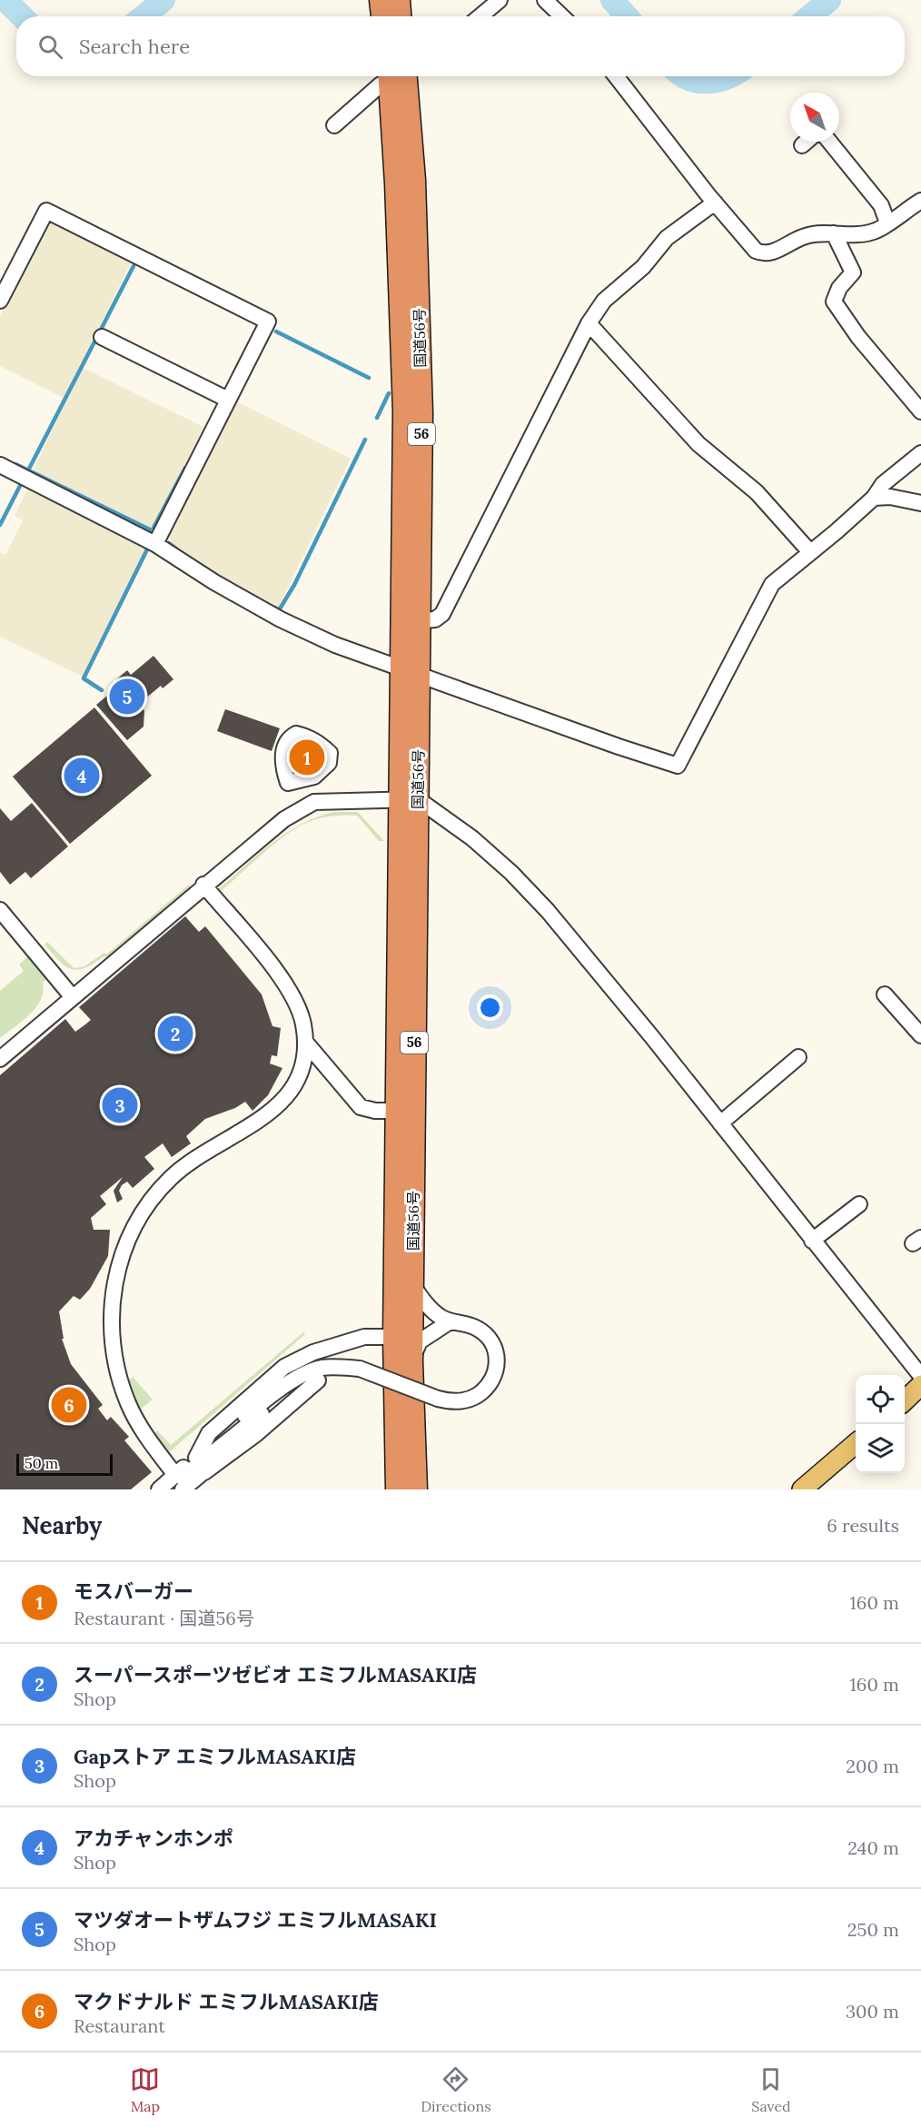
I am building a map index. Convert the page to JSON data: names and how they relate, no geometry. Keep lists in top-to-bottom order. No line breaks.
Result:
{"streets":{"highway":["国道56号","56"]},"scale_bar":"50 m","north":"top left","page":{"search":"Search here","pins":["5","1","4","2","3","6"],"scale":"50 m","heading":["Nearby","6 results"],"list":[{"mark":"1","name":"モスバーガー","note":"Restaurant · 国道56号","value":"160 m"},{"mark":"2","name":"スーパースポーツゼビオ エミフルMASAKI店","note":"Shop","value":"160 m"},{"mark":"3","name":"Gapストア エミフルMASAKI店","note":"Shop","value":"200 m"},{"mark":"4","name":"アカチャンホンポ","note":"Shop","value":"240 m"},{"mark":"5","name":"マツダオートザムフジ エミフルMASAKI","note":"Shop","value":"250 m"},{"mark":"6","name":"マクドナルド エミフルMASAKI店","note":"Restaurant","value":"300 m"}],"nav":["Map","Directions","Saved"]}}
